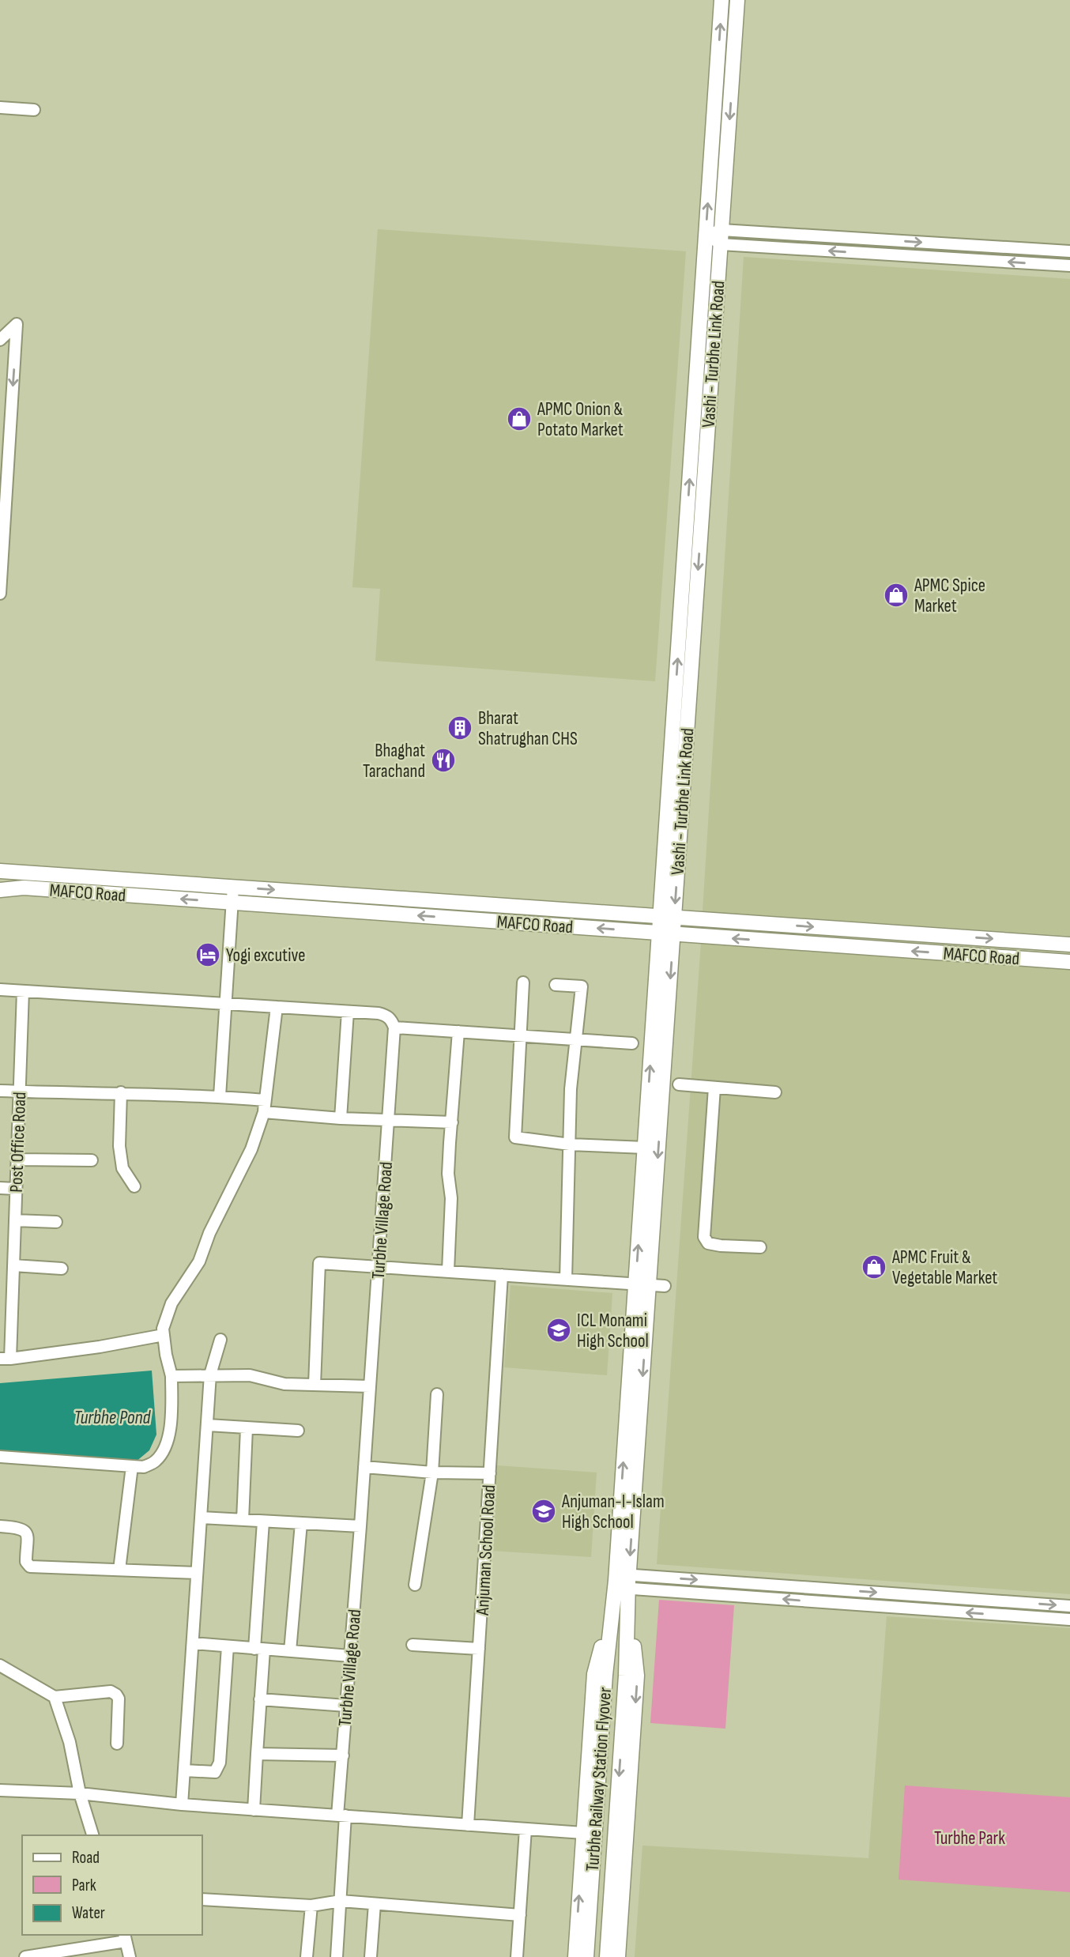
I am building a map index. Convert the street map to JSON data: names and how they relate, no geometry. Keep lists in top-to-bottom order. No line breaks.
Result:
{"streets":{"main road":["Vashi - Turbhe Link Road","MAFCO Road","Turbhe Railway Station Flyover"],"street":["Post Office Road","Turbhe Village Road","Anjuman School Road"]},"crossings":[["Vashi - Turbhe Link Road","MAFCO Road"],["Vashi - Turbhe Link Road","Turbhe Railway Station Flyover"]],"water":["Turbhe Pond"],"parks":["Turbhe Park"],"places":{"shop":["APMC Onion & Potato Market","APMC Spice Market","APMC Fruit & Vegetable Market"],"building":["Bharat Shatrughan CHS"],"restaurant":["Bhaghat Tarachand"],"hotel":["Yogi excutive"],"school or university":["ICL Monami High School","Anjuman-I-Islam High School"]},"legend":["Road","Park","Water"]}
